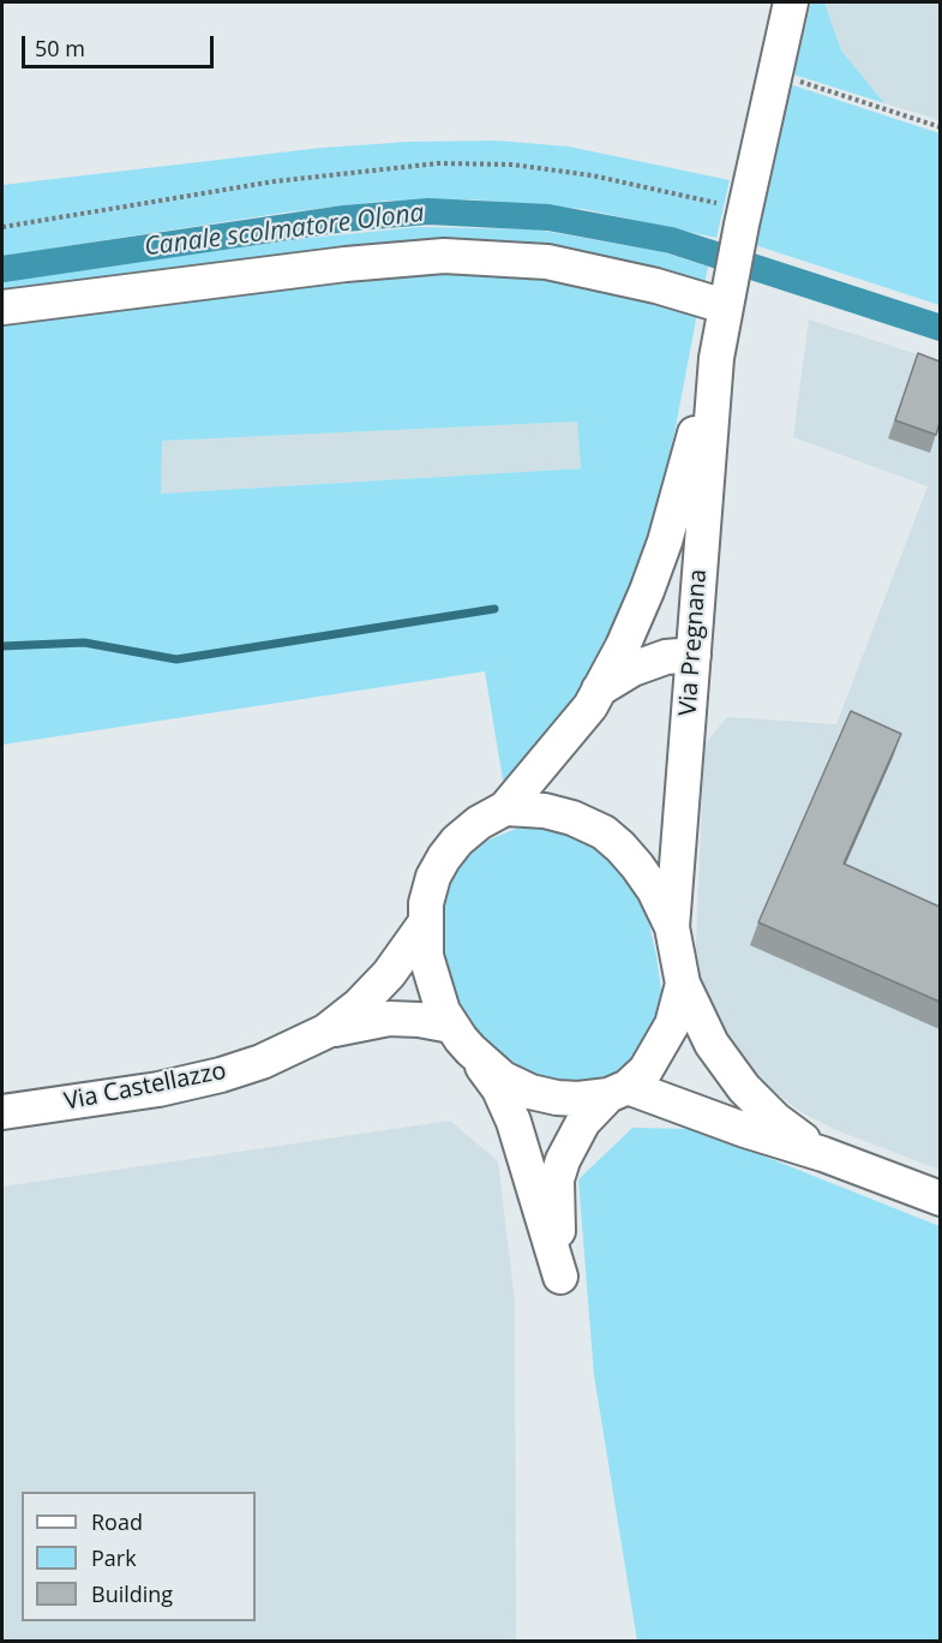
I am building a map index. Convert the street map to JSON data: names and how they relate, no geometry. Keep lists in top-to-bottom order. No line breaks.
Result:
{"streets":{"street":["Via Pregnana","Via Castellazzo"]},"water":["Canale scolmatore Olona"],"legend":["Road","Park","Building"],"scale_bar":"50 m"}
